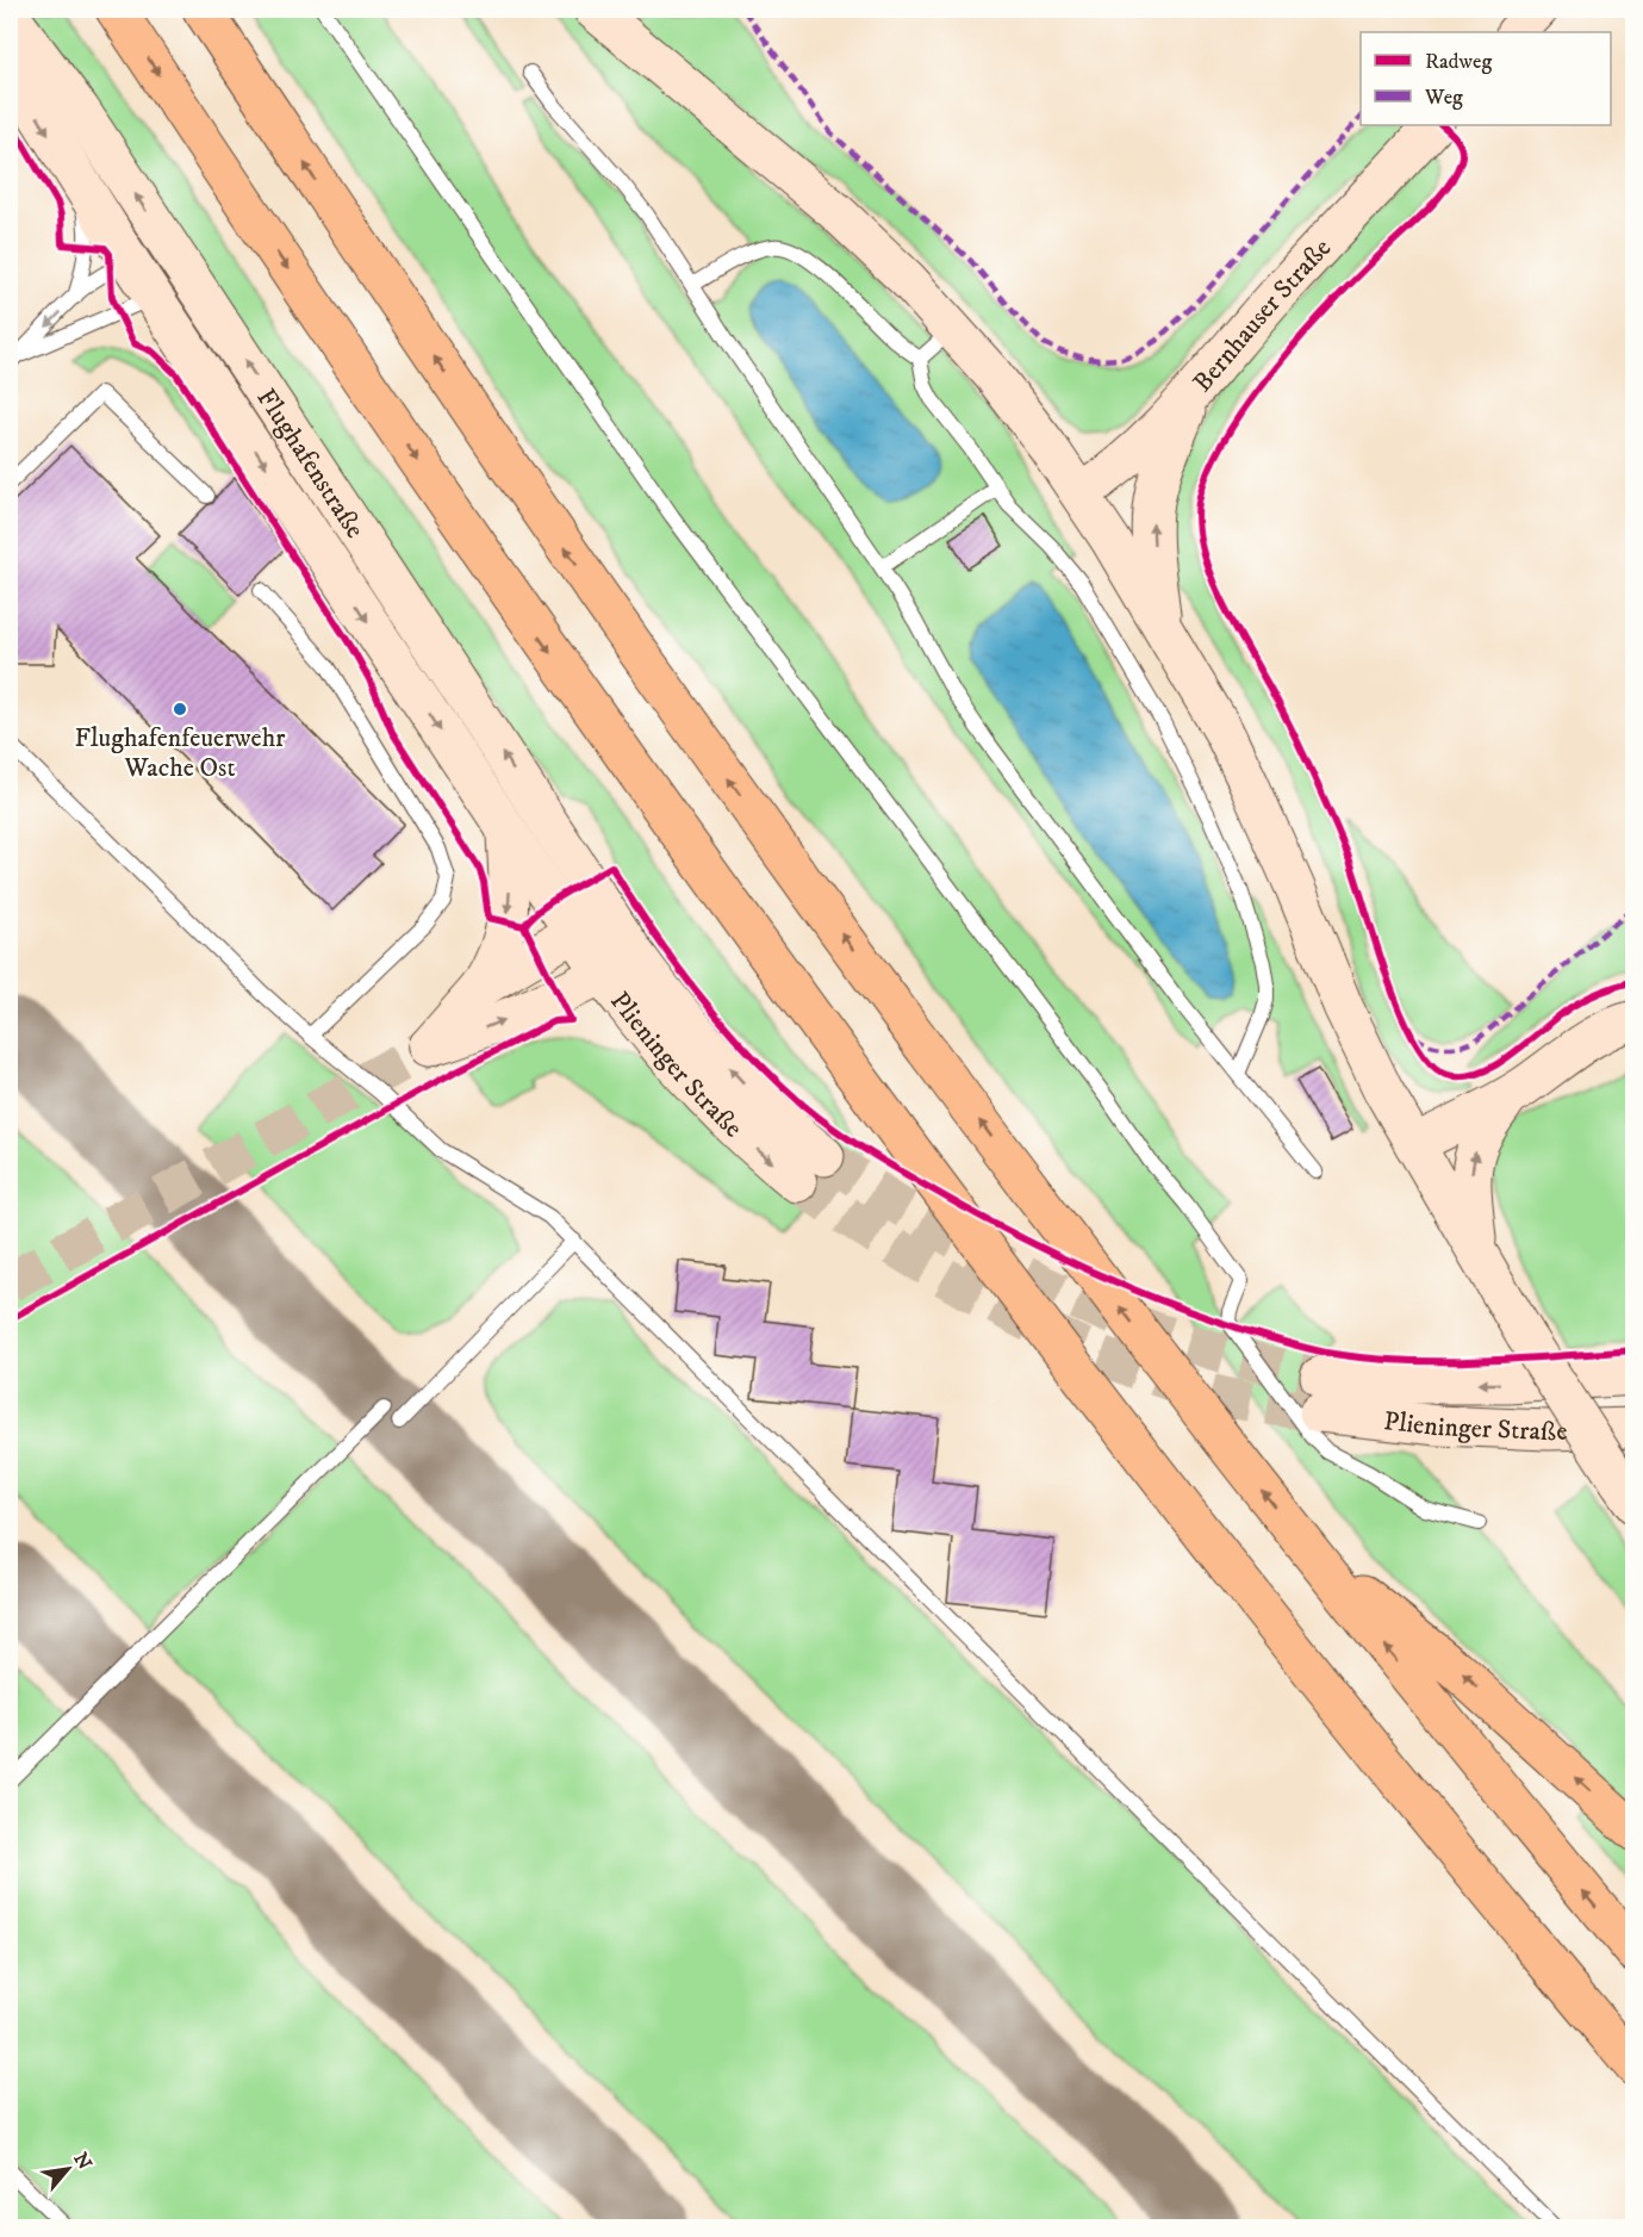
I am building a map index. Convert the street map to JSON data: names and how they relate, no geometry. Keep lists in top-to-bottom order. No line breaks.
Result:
{"streets":{"main road":["Bernhauser Straße","Flughafenstraße","Plieninger Straße"]},"crossings":[["Flughafenstraße","Plieninger Straße"]],"places":["Flughafenfeuerwehr Wache Ost"],"legend":["Radweg","Weg"],"north":"top right"}
